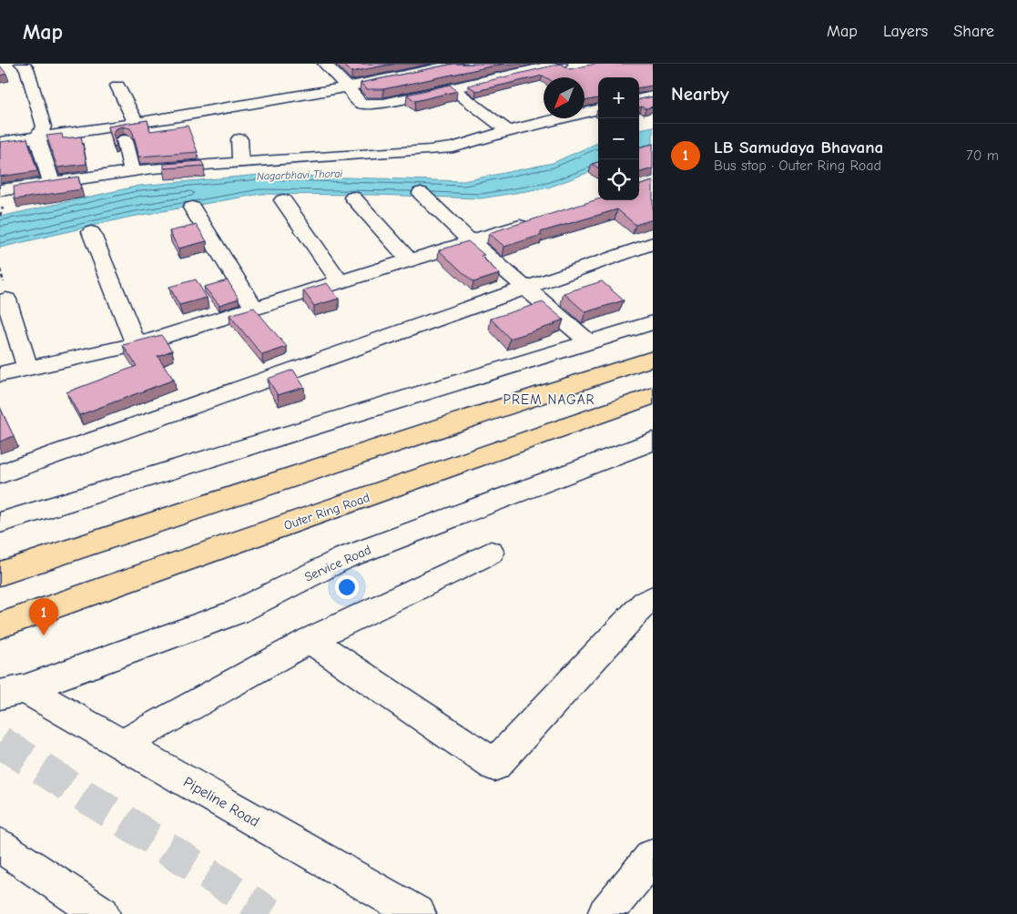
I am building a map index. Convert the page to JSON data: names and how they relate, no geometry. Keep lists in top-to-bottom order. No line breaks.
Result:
{"streets":{"highway":["Outer Ring Road"],"street":["Service Road","Pipeline Road"]},"crossings":[["Service Road","Pipeline Road"]],"districts":["PREM NAGAR"],"water":["Nagarbhavi Thorai"],"north":"bottom left","page":{"header":"Map","nav":["Map","Layers","Share"],"heading":"Nearby","map_buttons":["+","−"],"list":[{"mark":"1","name":"LB Samudaya Bhavana","note":"Bus stop · Outer Ring Road","value":"70 m"}],"pins":"1"}}
